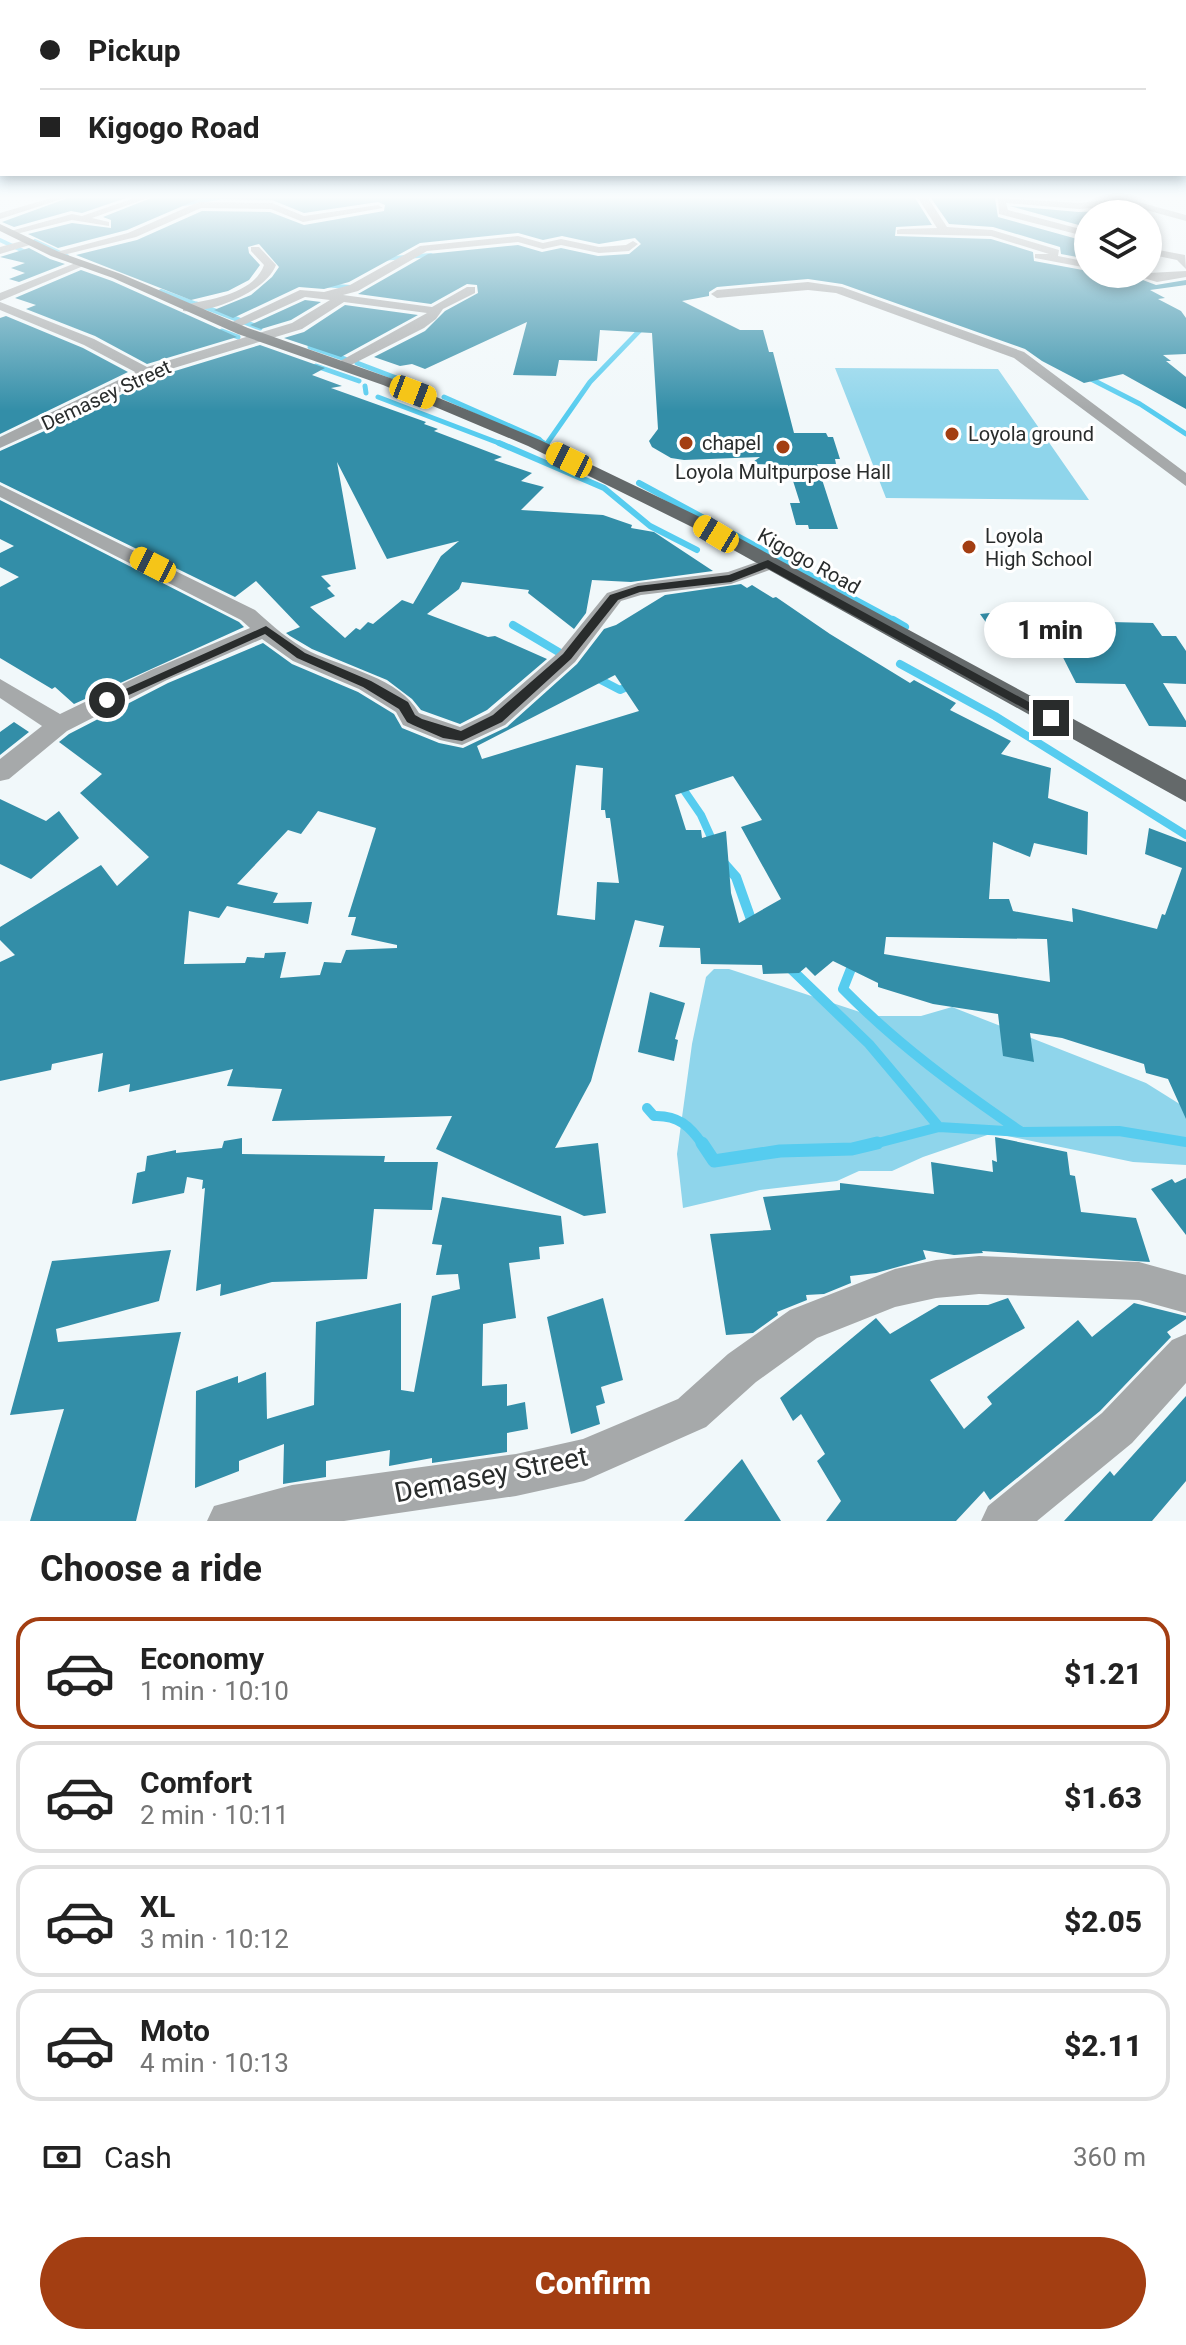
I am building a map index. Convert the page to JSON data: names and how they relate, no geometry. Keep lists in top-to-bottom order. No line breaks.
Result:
{"streets":{"main road":["Kigogo Road"],"street":["Demasey Street"]},"crossings":[["Demasey Street","Kigogo Road"]],"places":["Loyola ground","chapel","Loyola Multpurpose Hall","Loyola High School"],"page":{"banner":["Pickup","Kigogo Road"],"bubble":"1 min","heading":"Choose a ride","list":[{"name":"Economy","note":"1 min · 10:10","value":"$1.21"},{"name":"Comfort","note":"2 min · 10:11","value":"$1.63"},{"name":"XL","note":"3 min · 10:12","value":"$2.05"},{"name":"Moto","note":"4 min · 10:13","value":"$2.11"}],"pay":["Cash","360 m"],"buttons":"Confirm"}}
